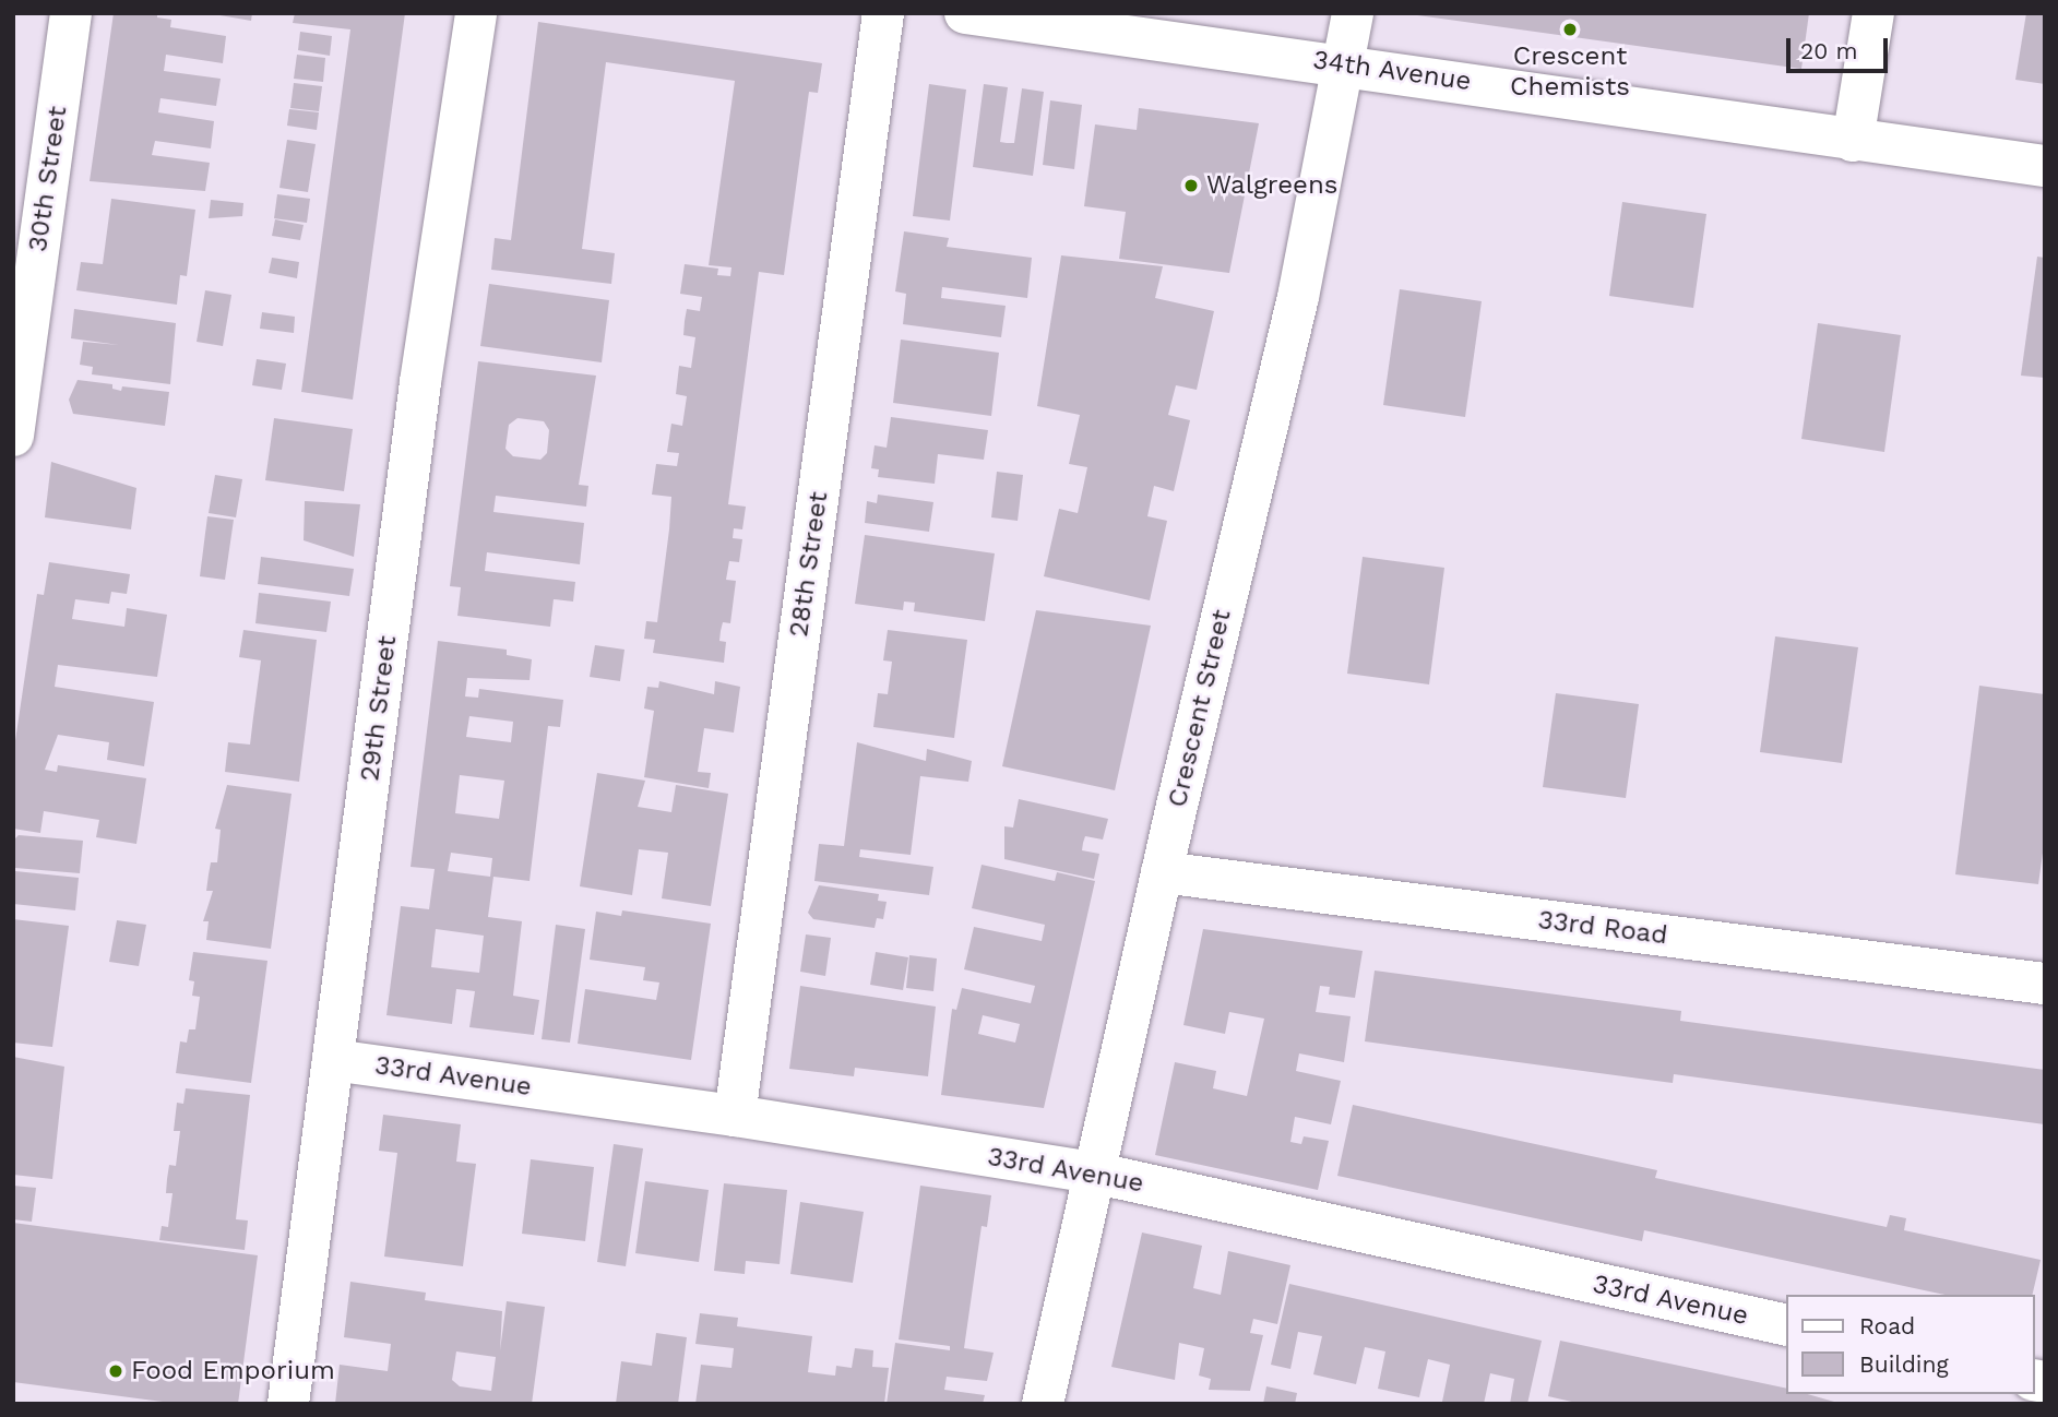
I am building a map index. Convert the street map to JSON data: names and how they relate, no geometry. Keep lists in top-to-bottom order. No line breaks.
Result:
{"streets":{"street":["34th Avenue","30th Street","28th Street","29th Street","Crescent Street","33rd Road","33rd Avenue"]},"crossings":[["34th Avenue","Crescent Street"],["28th Street","33rd Avenue"],["29th Street","33rd Avenue"],["Crescent Street","33rd Road"],["Crescent Street","33rd Avenue"]],"places":["Crescent Chemists","Walgreens","Food Emporium"],"legend":["Road","Building"],"scale_bar":"20 m"}
